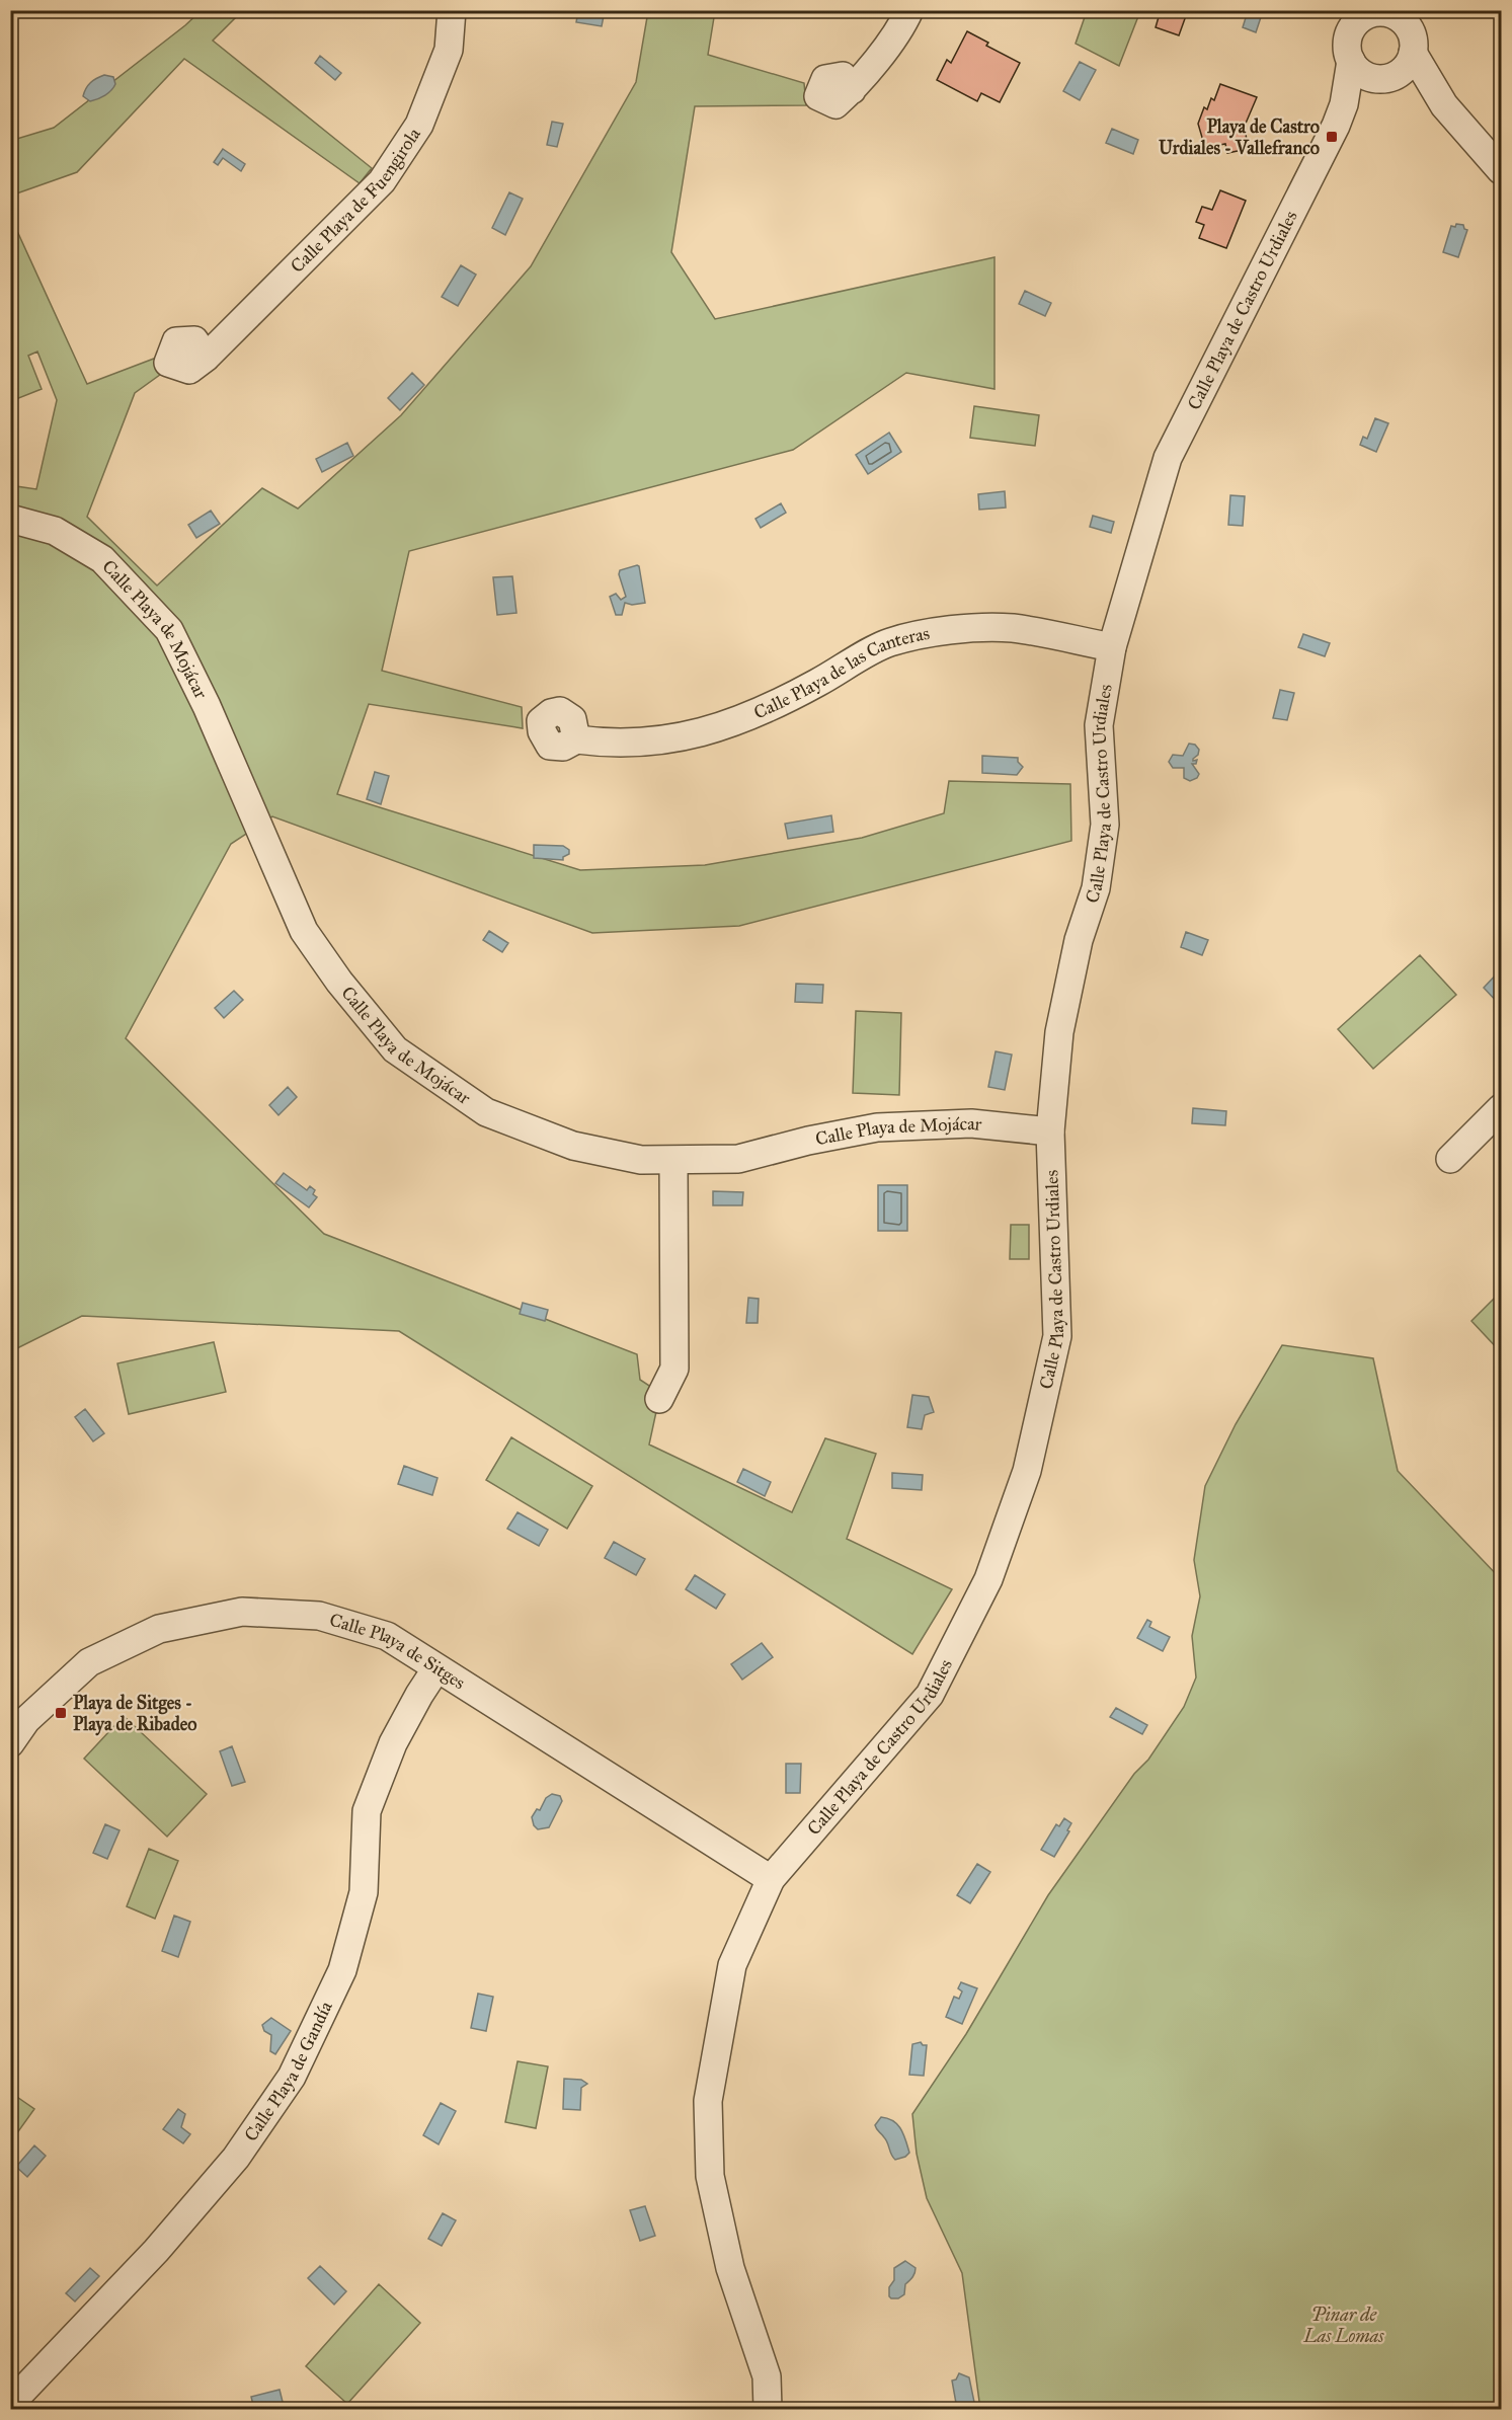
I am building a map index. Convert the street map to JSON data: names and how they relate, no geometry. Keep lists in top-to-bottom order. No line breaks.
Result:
{"streets":{"street":["Calle Playa de Fuengirola","Calle Playa de Castro Urdiales","Calle Playa de Mojácar","Calle Playa de las Canteras","Calle Playa de Sitges","Calle Playa de Gandía"]},"crossings":[["Calle Playa de Castro Urdiales","Calle Playa de Mojácar"],["Calle Playa de Castro Urdiales","Calle Playa de las Canteras"],["Calle Playa de Castro Urdiales","Calle Playa de Sitges"],["Calle Playa de Sitges","Calle Playa de Gandía"]],"parks":["Pinar de Las Lomas"],"places":{"transit":["Playa de Castro Urdiales - Vallefranco","Playa de Sitges - Playa de Ribadeo"]}}
